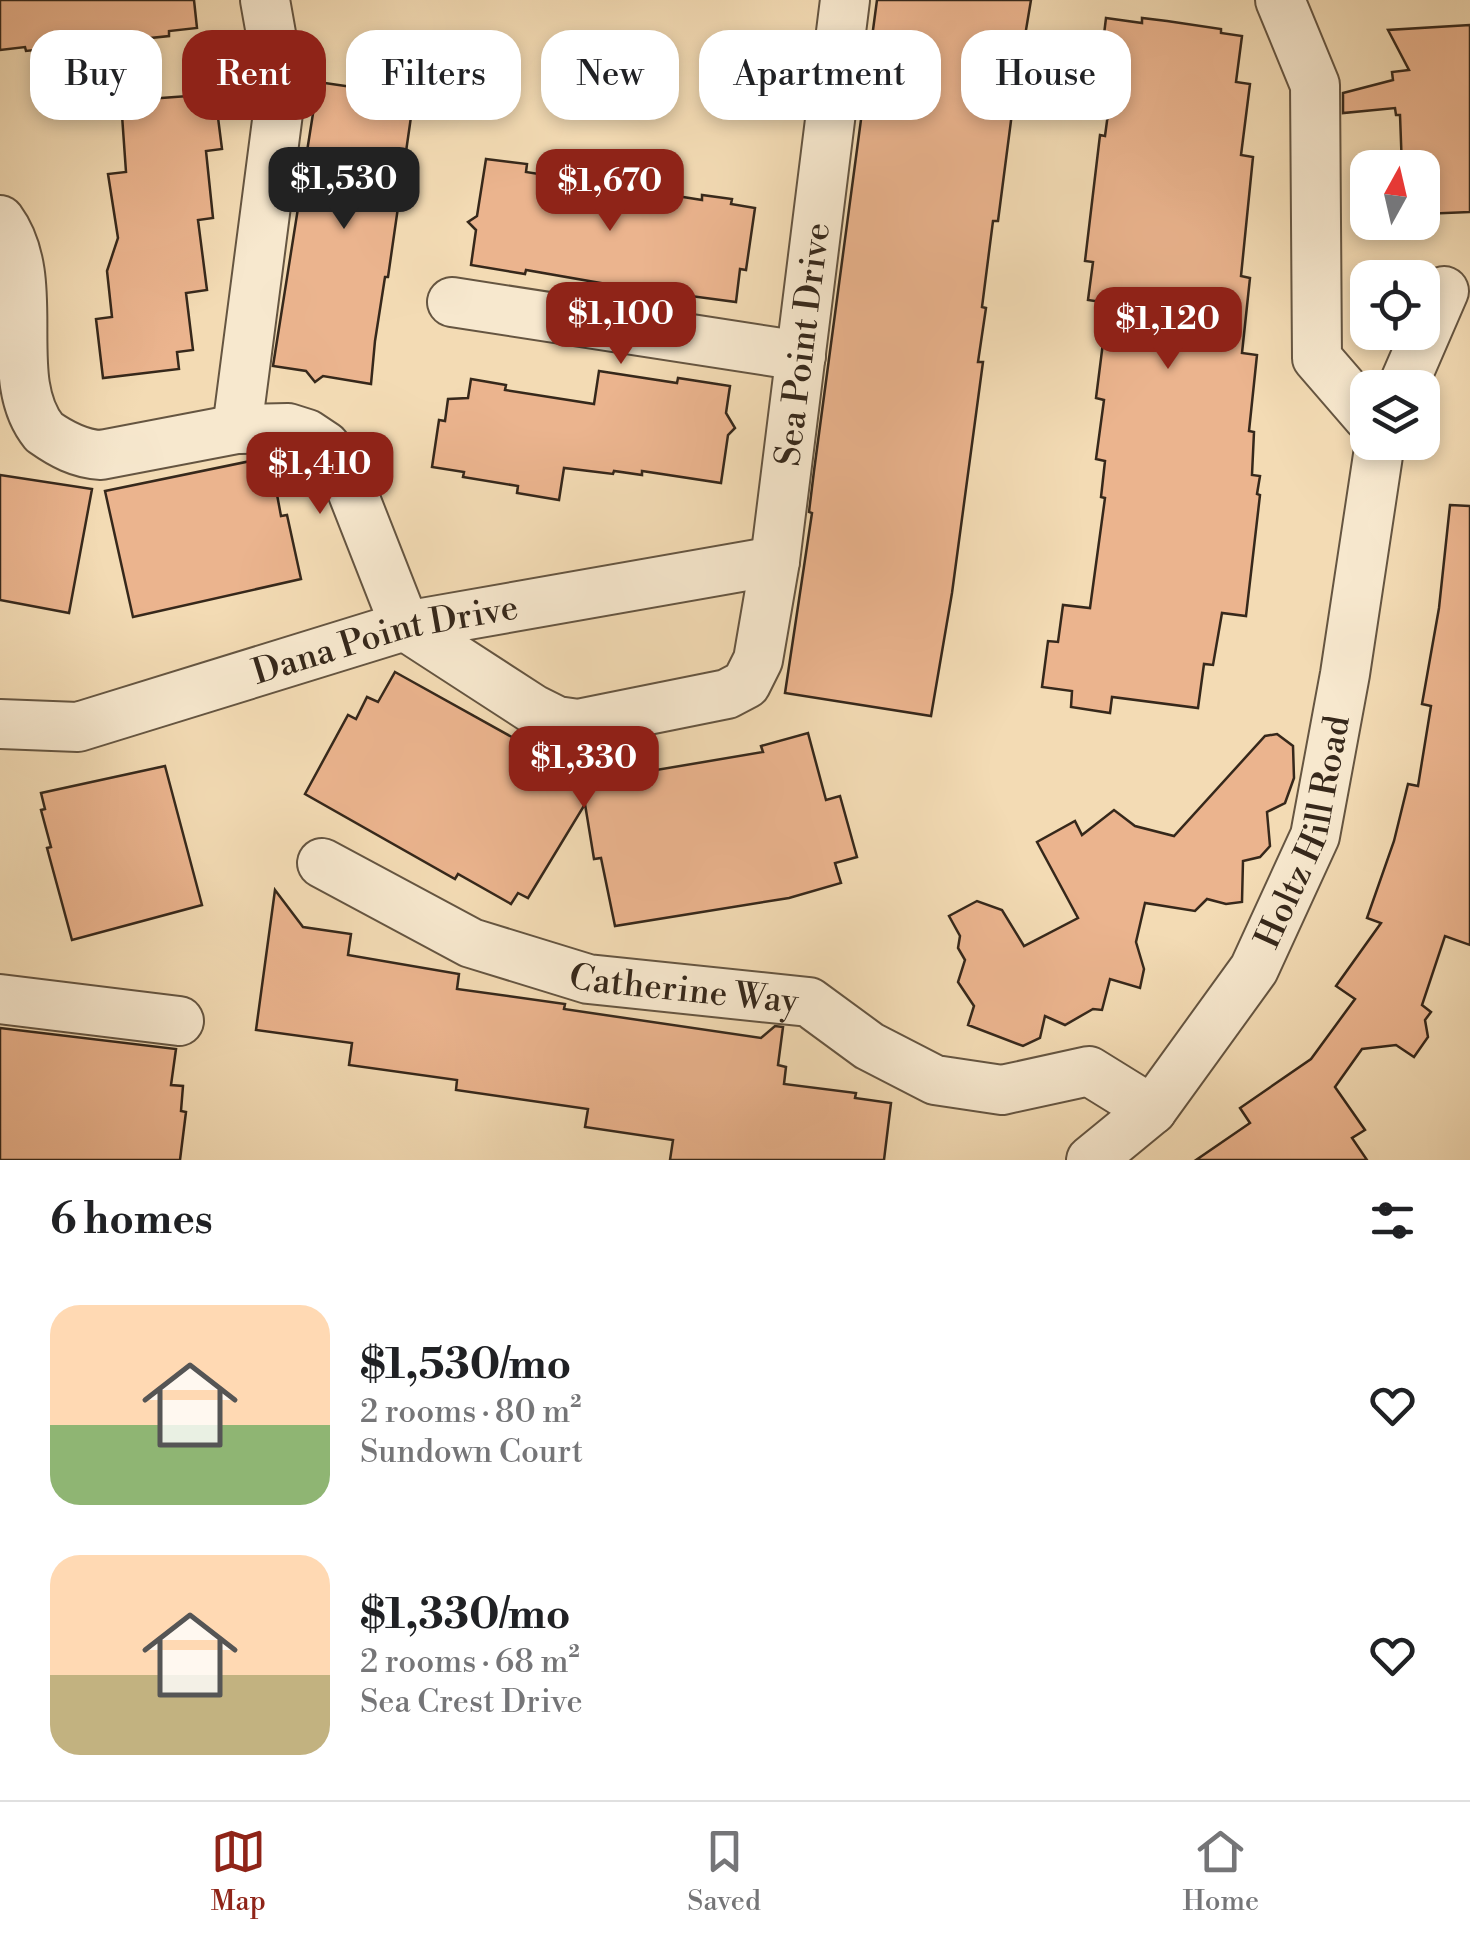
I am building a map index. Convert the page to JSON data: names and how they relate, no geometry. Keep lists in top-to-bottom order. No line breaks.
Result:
{"streets":{"street":["Sea Point Drive","Dana Point Drive","Holtz Hill Road","Catherine Way"]},"crossings":[["Sea Point Drive","Dana Point Drive"],["Holtz Hill Road","Catherine Way"]],"north":"top","page":{"chip":["Buy","Rent","Filters","New","Apartment","House"],"price":["$1,530","$1,670","$1,100","$1,120","$1,410","$1,330"],"heading":"6 homes","list":[{"name":"$1,530/mo","note":"2 rooms · 80 m² · Sundown Court"},{"name":"$1,330/mo","note":"2 rooms · 68 m² · Sea Crest Drive"}],"tabs":["Map","Saved","Home"]}}
